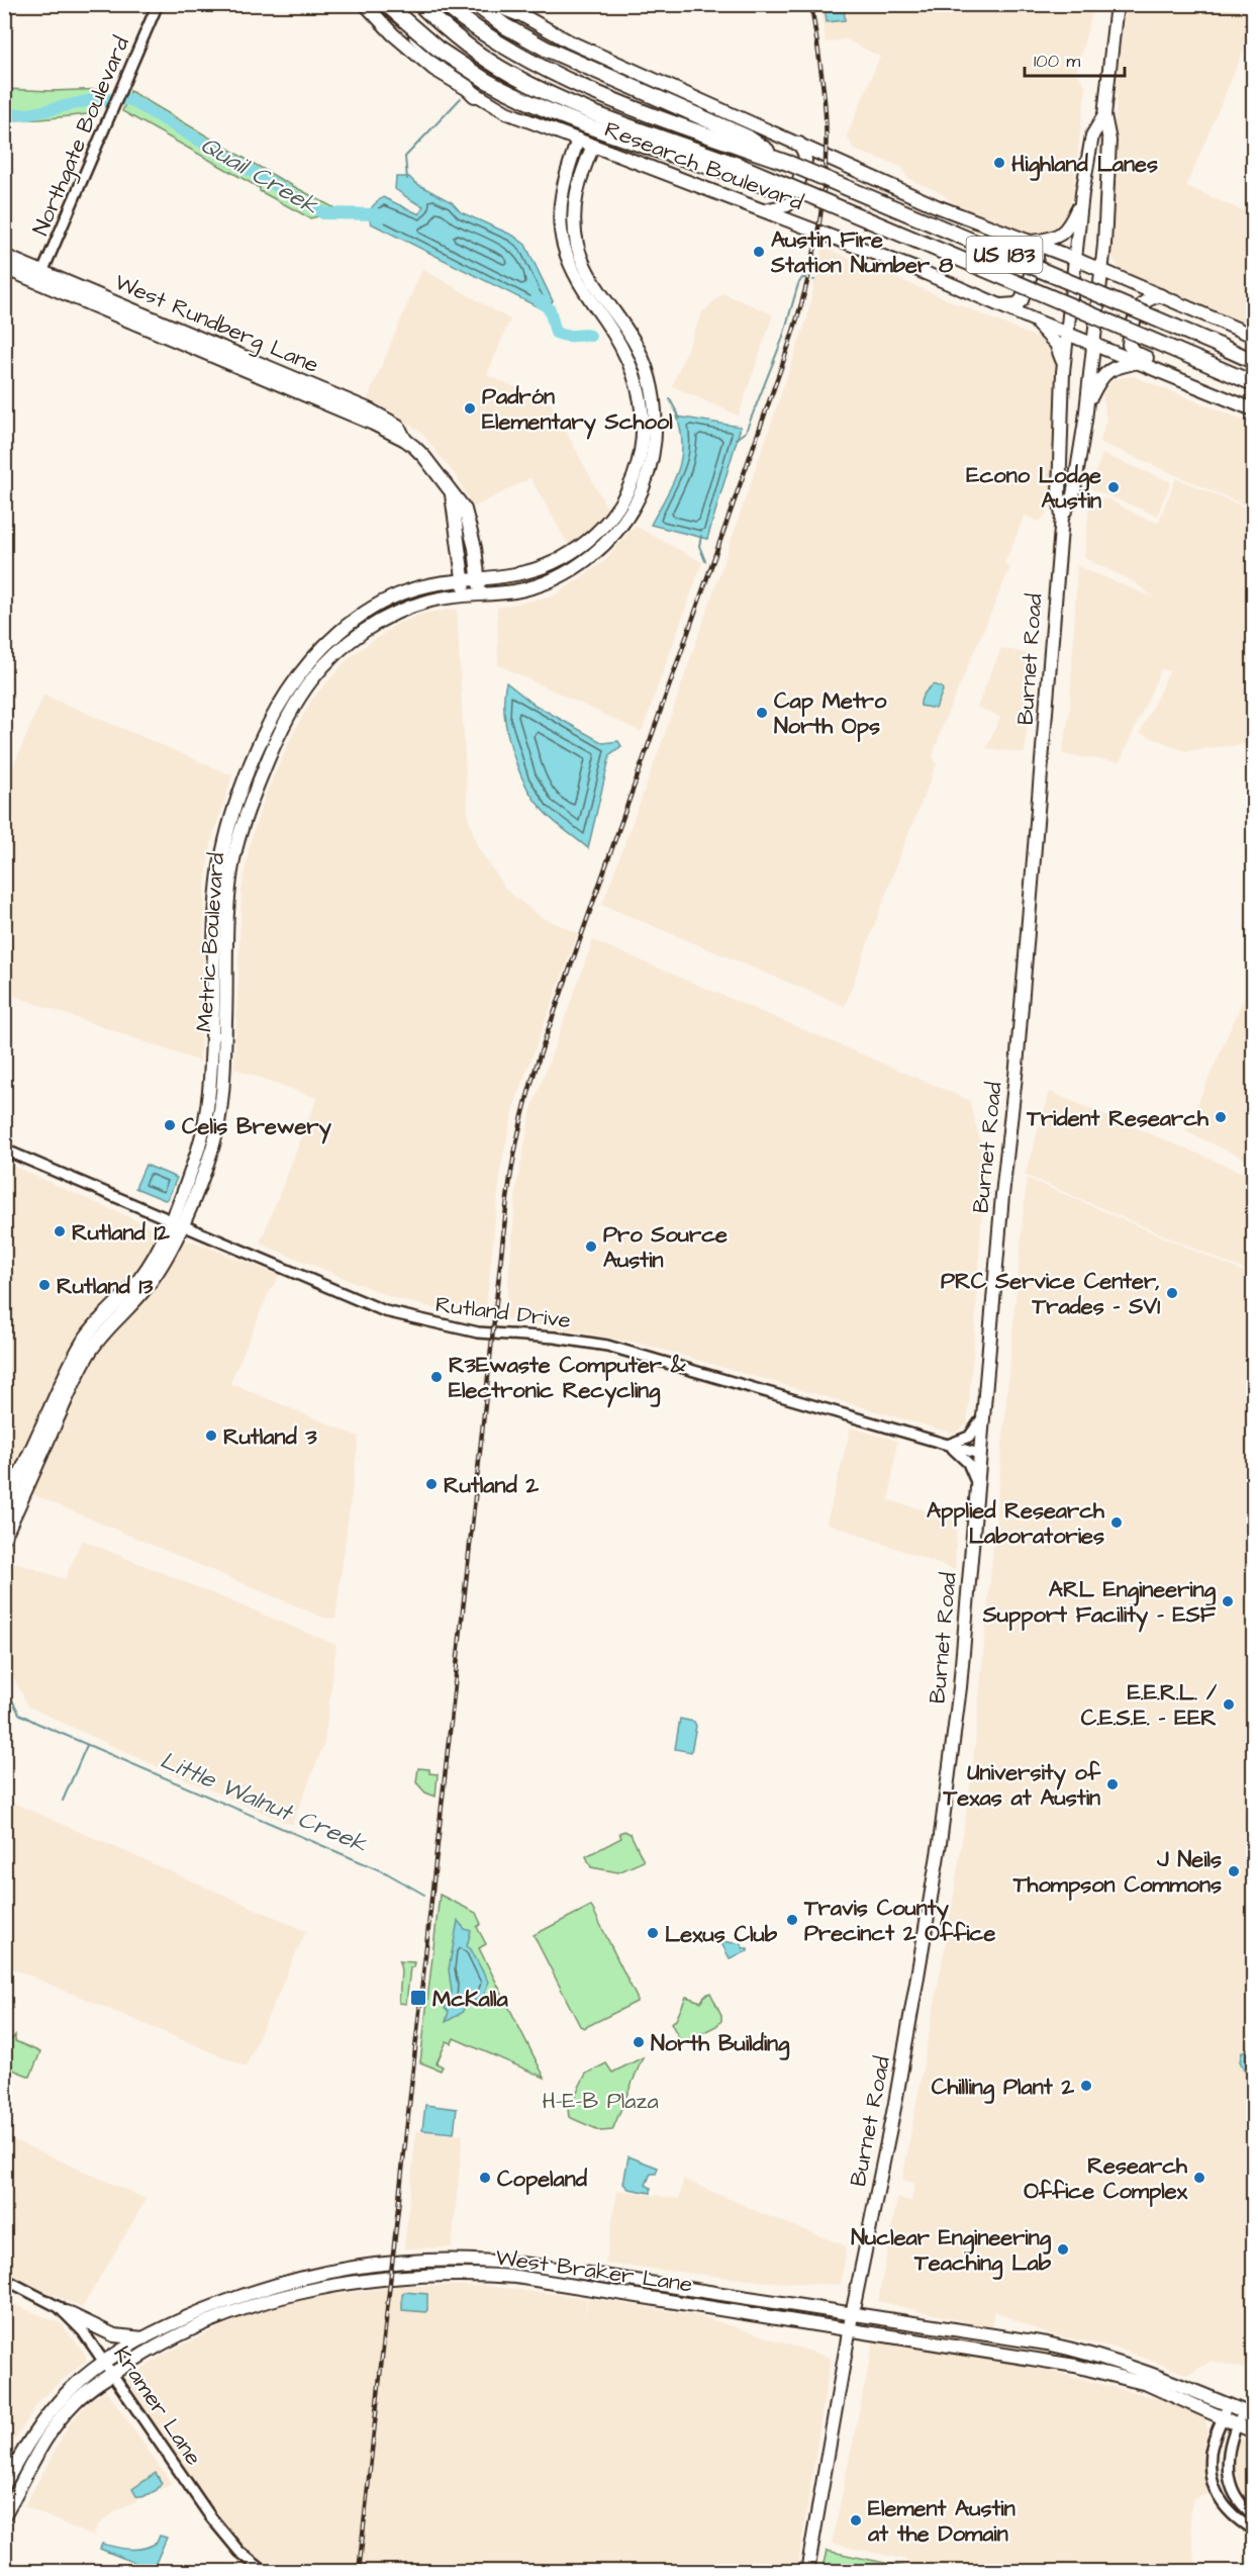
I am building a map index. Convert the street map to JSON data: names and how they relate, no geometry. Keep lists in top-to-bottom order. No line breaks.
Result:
{"streets":{"highway":["US 183"],"main road":["Research Boulevard","West Rundberg Lane","Burnet Road","Metric Boulevard","West Braker Lane"],"street":["Northgate Boulevard","Rutland Drive","Kramer Lane"]},"crossings":[["Northgate Boulevard","West Rundberg Lane"],["Research Boulevard","Burnet Road"],["Research Boulevard","Metric Boulevard"],["West Rundberg Lane","Metric Boulevard"],["Burnet Road","Rutland Drive"],["Burnet Road","West Braker Lane"],["Metric Boulevard","Rutland Drive"],["West Braker Lane","Kramer Lane"]],"water":["Quail Creek","Little Walnut Creek"],"parks":["H-E-B Plaza"],"places":{"other":["Highland Lanes","Austin Fire Station Number 8","Padrón Elementary School","Econo Lodge Austin","Cap Metro North Ops","Trident Research","Celis Brewery","Rutland 12","Pro Source Austin","Rutland 13","PRC Service Center, Trades - SV1","R3Ewaste Computer & Electronic Recycling","Rutland 3","Rutland 2","Applied Research Laboratories","ARL Engineering Support Facility - ESF","E.E.R.L. / C.E.S.E. - EER","University of Texas at Austin","J Neils Thompson Commons","Travis County Precinct 2 Office","Lexus Club","North Building","Chilling Plant 2","Copeland","Research Office Complex","Nuclear Engineering Teaching Lab","Element Austin at the Domain"],"transit":["McKalla"]},"scale_bar":"100 m"}
